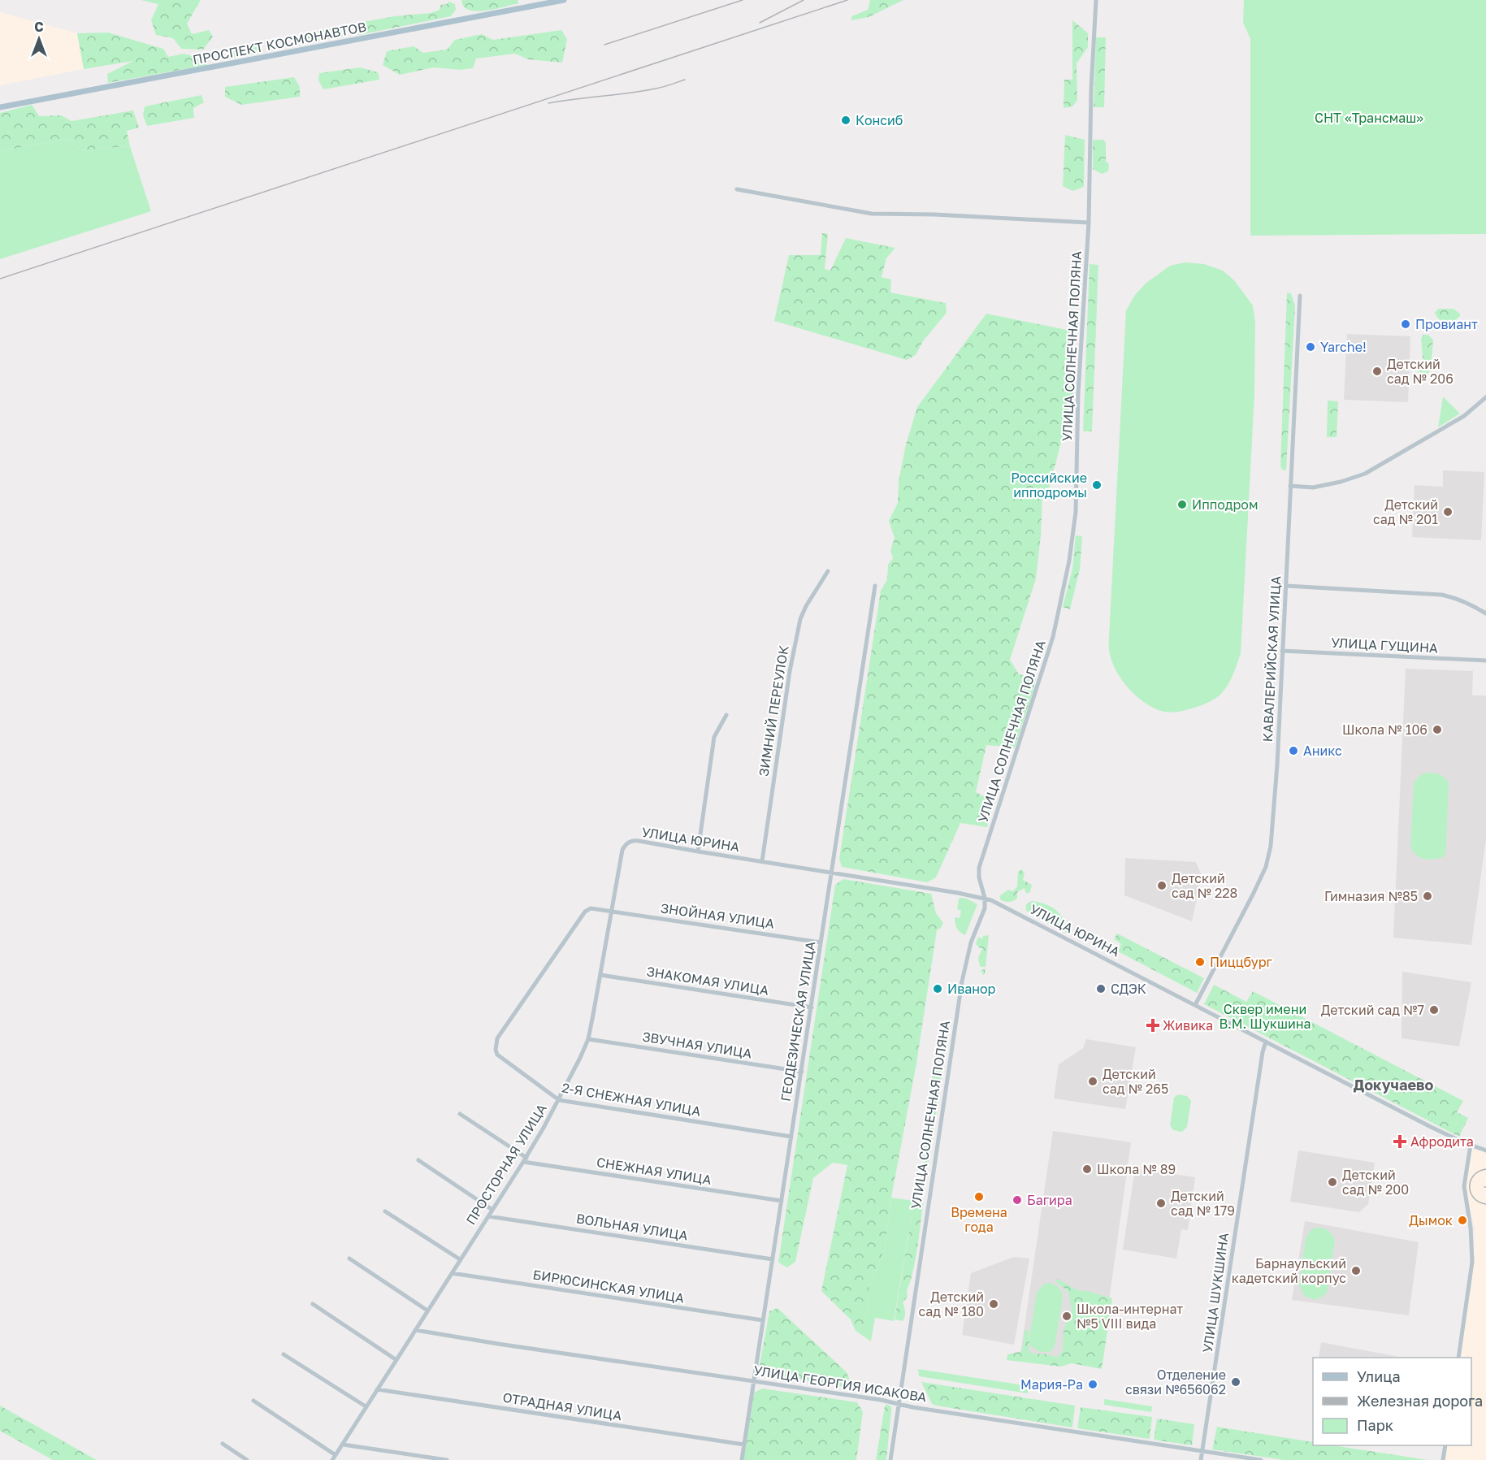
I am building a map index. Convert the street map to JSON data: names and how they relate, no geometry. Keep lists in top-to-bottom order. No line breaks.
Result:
{"streets":{"main road":["ПРОСПЕКТ КОСМОНАВТОВ"],"street":["УЛИЦА СОЛНЕЧНАЯ ПОЛЯНА","УЛИЦА ГУЩИНА","КАВАЛЕРИЙСКАЯ УЛИЦА","ЗИМНИЙ ПЕРЕУЛОК","УЛИЦА ЮРИНА","ЗНОЙНАЯ УЛИЦА","ЗНАКОМАЯ УЛИЦА","ГЕОДЕЗИЧЕСКАЯ УЛИЦА","ЗВУЧНАЯ УЛИЦА","2-Я СНЕЖНАЯ УЛИЦА","ПРОСТОРНАЯ УЛИЦА","СНЕЖНАЯ УЛИЦА","ВОЛЬНАЯ УЛИЦА","БИРЮСИНСКАЯ УЛИЦА","УЛИЦА ШУКШИНА","УЛИЦА ГЕОРГИЯ ИСАКОВА","ОТРАДНАЯ УЛИЦА"]},"crossings":[["УЛИЦА СОЛНЕЧНАЯ ПОЛЯНА","УЛИЦА ЮРИНА"],["УЛИЦА СОЛНЕЧНАЯ ПОЛЯНА","УЛИЦА ГЕОРГИЯ ИСАКОВА"],["УЛИЦА ГУЩИНА","КАВАЛЕРИЙСКАЯ УЛИЦА"],["КАВАЛЕРИЙСКАЯ УЛИЦА","УЛИЦА ЮРИНА"],["ЗИМНИЙ ПЕРЕУЛОК","УЛИЦА ЮРИНА"],["УЛИЦА ЮРИНА","ГЕОДЕЗИЧЕСКАЯ УЛИЦА"],["УЛИЦА ЮРИНА","ПРОСТОРНАЯ УЛИЦА"],["УЛИЦА ЮРИНА","УЛИЦА ШУКШИНА"],["ЗНОЙНАЯ УЛИЦА","ГЕОДЕЗИЧЕСКАЯ УЛИЦА"],["ЗНОЙНАЯ УЛИЦА","2-Я СНЕЖНАЯ УЛИЦА"],["ЗНОЙНАЯ УЛИЦА","ПРОСТОРНАЯ УЛИЦА"],["ЗНАКОМАЯ УЛИЦА","ГЕОДЕЗИЧЕСКАЯ УЛИЦА"],["ЗНАКОМАЯ УЛИЦА","ПРОСТОРНАЯ УЛИЦА"],["ГЕОДЕЗИЧЕСКАЯ УЛИЦА","ЗВУЧНАЯ УЛИЦА"],["ГЕОДЕЗИЧЕСКАЯ УЛИЦА","2-Я СНЕЖНАЯ УЛИЦА"],["ГЕОДЕЗИЧЕСКАЯ УЛИЦА","СНЕЖНАЯ УЛИЦА"],["ГЕОДЕЗИЧЕСКАЯ УЛИЦА","ВОЛЬНАЯ УЛИЦА"],["ГЕОДЕЗИЧЕСКАЯ УЛИЦА","БИРЮСИНСКАЯ УЛИЦА"],["ГЕОДЕЗИЧЕСКАЯ УЛИЦА","УЛИЦА ГЕОРГИЯ ИСАКОВА"],["ГЕОДЕЗИЧЕСКАЯ УЛИЦА","ОТРАДНАЯ УЛИЦА"],["ЗВУЧНАЯ УЛИЦА","ПРОСТОРНАЯ УЛИЦА"],["2-Я СНЕЖНАЯ УЛИЦА","ПРОСТОРНАЯ УЛИЦА"],["ПРОСТОРНАЯ УЛИЦА","СНЕЖНАЯ УЛИЦА"],["ПРОСТОРНАЯ УЛИЦА","ВОЛЬНАЯ УЛИЦА"],["ПРОСТОРНАЯ УЛИЦА","БИРЮСИНСКАЯ УЛИЦА"],["ПРОСТОРНАЯ УЛИЦА","УЛИЦА ГЕОРГИЯ ИСАКОВА"],["ПРОСТОРНАЯ УЛИЦА","ОТРАДНАЯ УЛИЦА"],["УЛИЦА ШУКШИНА","УЛИЦА ГЕОРГИЯ ИСАКОВА"]],"districts":["Докучаево"],"parks":["СНТ «Трансмаш»","Сквер имени В.М. Шукшина"],"places":{"other":["Консиб","Провиант","Yarche!","Детский сад № 206","Российские ипподромы","Ипподром","Детский сад № 201","Школа № 106","Аникс","Детский сад № 228","Гимназия №85","Пиццбург","Иванор","СДЭК","Детский сад №7","Детский сад № 265","Школа № 89","Детский сад № 200","Времена года","Багира","Детский сад № 179","Дымок","Барнаульский кадетский корпус","Детский сад № 180","Школа-интернат №5 VIII вида","Отделение связи №656062","Мария-Ра"],"health":["Живика","Афродита"]},"legend":["Улица","Железная дорога","Парк"],"north":"top"}
